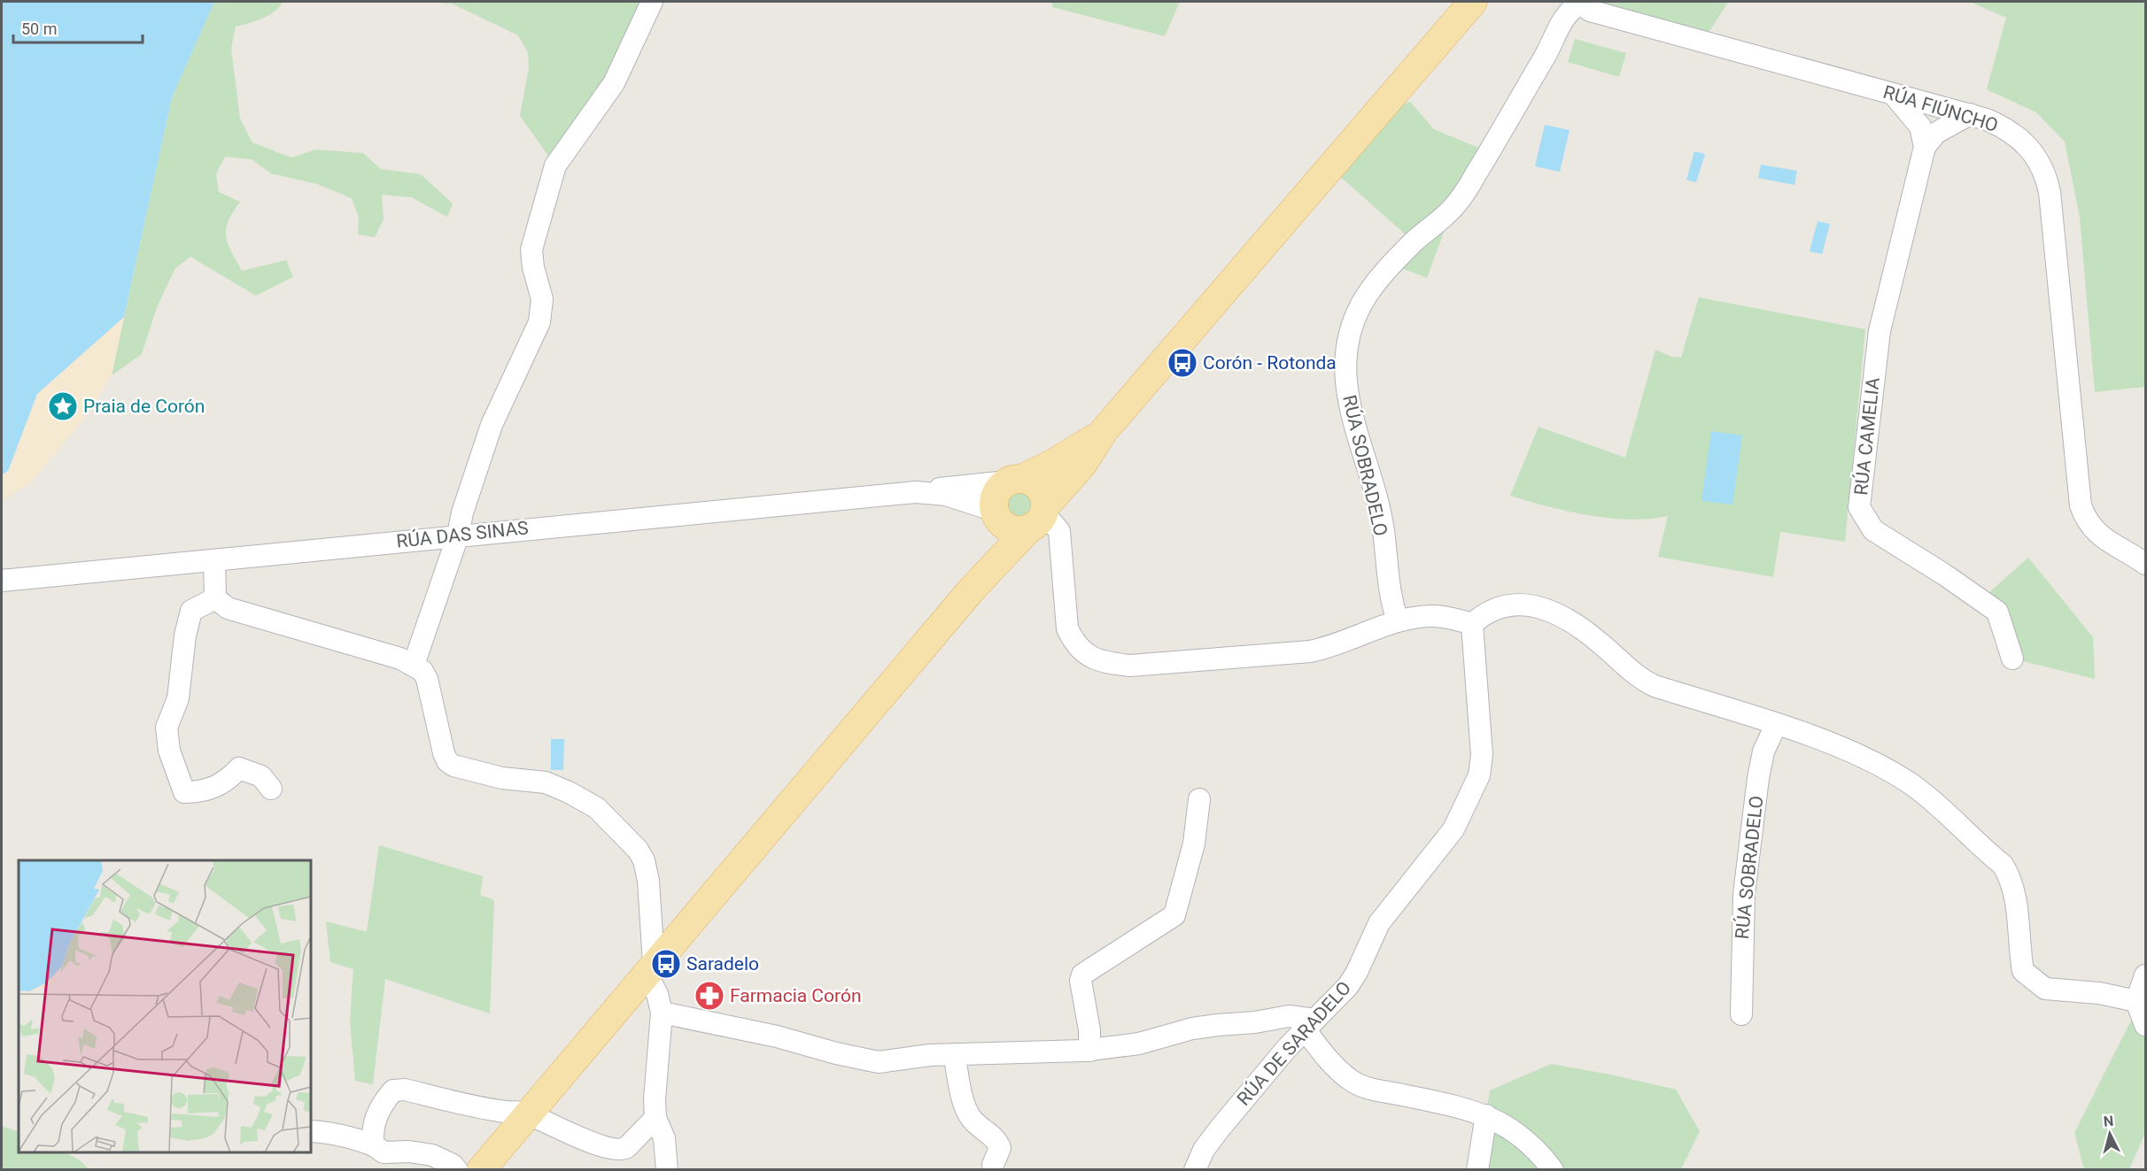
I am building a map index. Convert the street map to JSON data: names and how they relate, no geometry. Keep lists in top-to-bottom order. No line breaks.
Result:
{"streets":{"street":["RÚA FIÚNCHO","RÚA CAMELIA","RÚA SOBRADELO","RÚA DAS SINAS","RÚA DE SARADELO"]},"crossings":[["RÚA FIÚNCHO","RÚA CAMELIA"],["RÚA FIÚNCHO","RÚA SOBRADELO"]],"places":{"bus stop":["Corón - Rotonda","Saradelo"],"place":["Praia de Corón"],"pharmacy":["Farmacia Corón"]},"scale_bar":"50 m","north":"top"}
